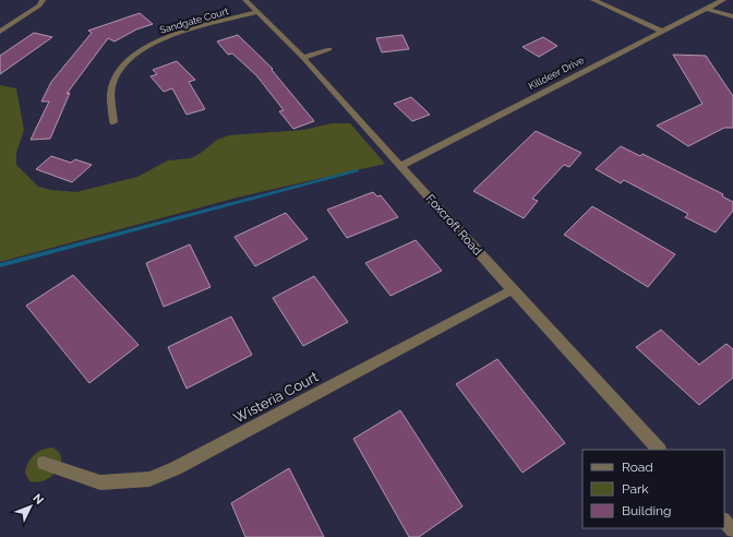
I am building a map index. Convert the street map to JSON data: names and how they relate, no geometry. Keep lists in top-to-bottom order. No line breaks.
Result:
{"streets":{"street":["Sandgate Court","Killdeer Drive","Foxcroft Road","Wisteria Court"]},"crossings":[["Sandgate Court","Foxcroft Road"],["Killdeer Drive","Foxcroft Road"],["Foxcroft Road","Wisteria Court"]],"legend":["Road","Park","Building"],"north":"top right"}
